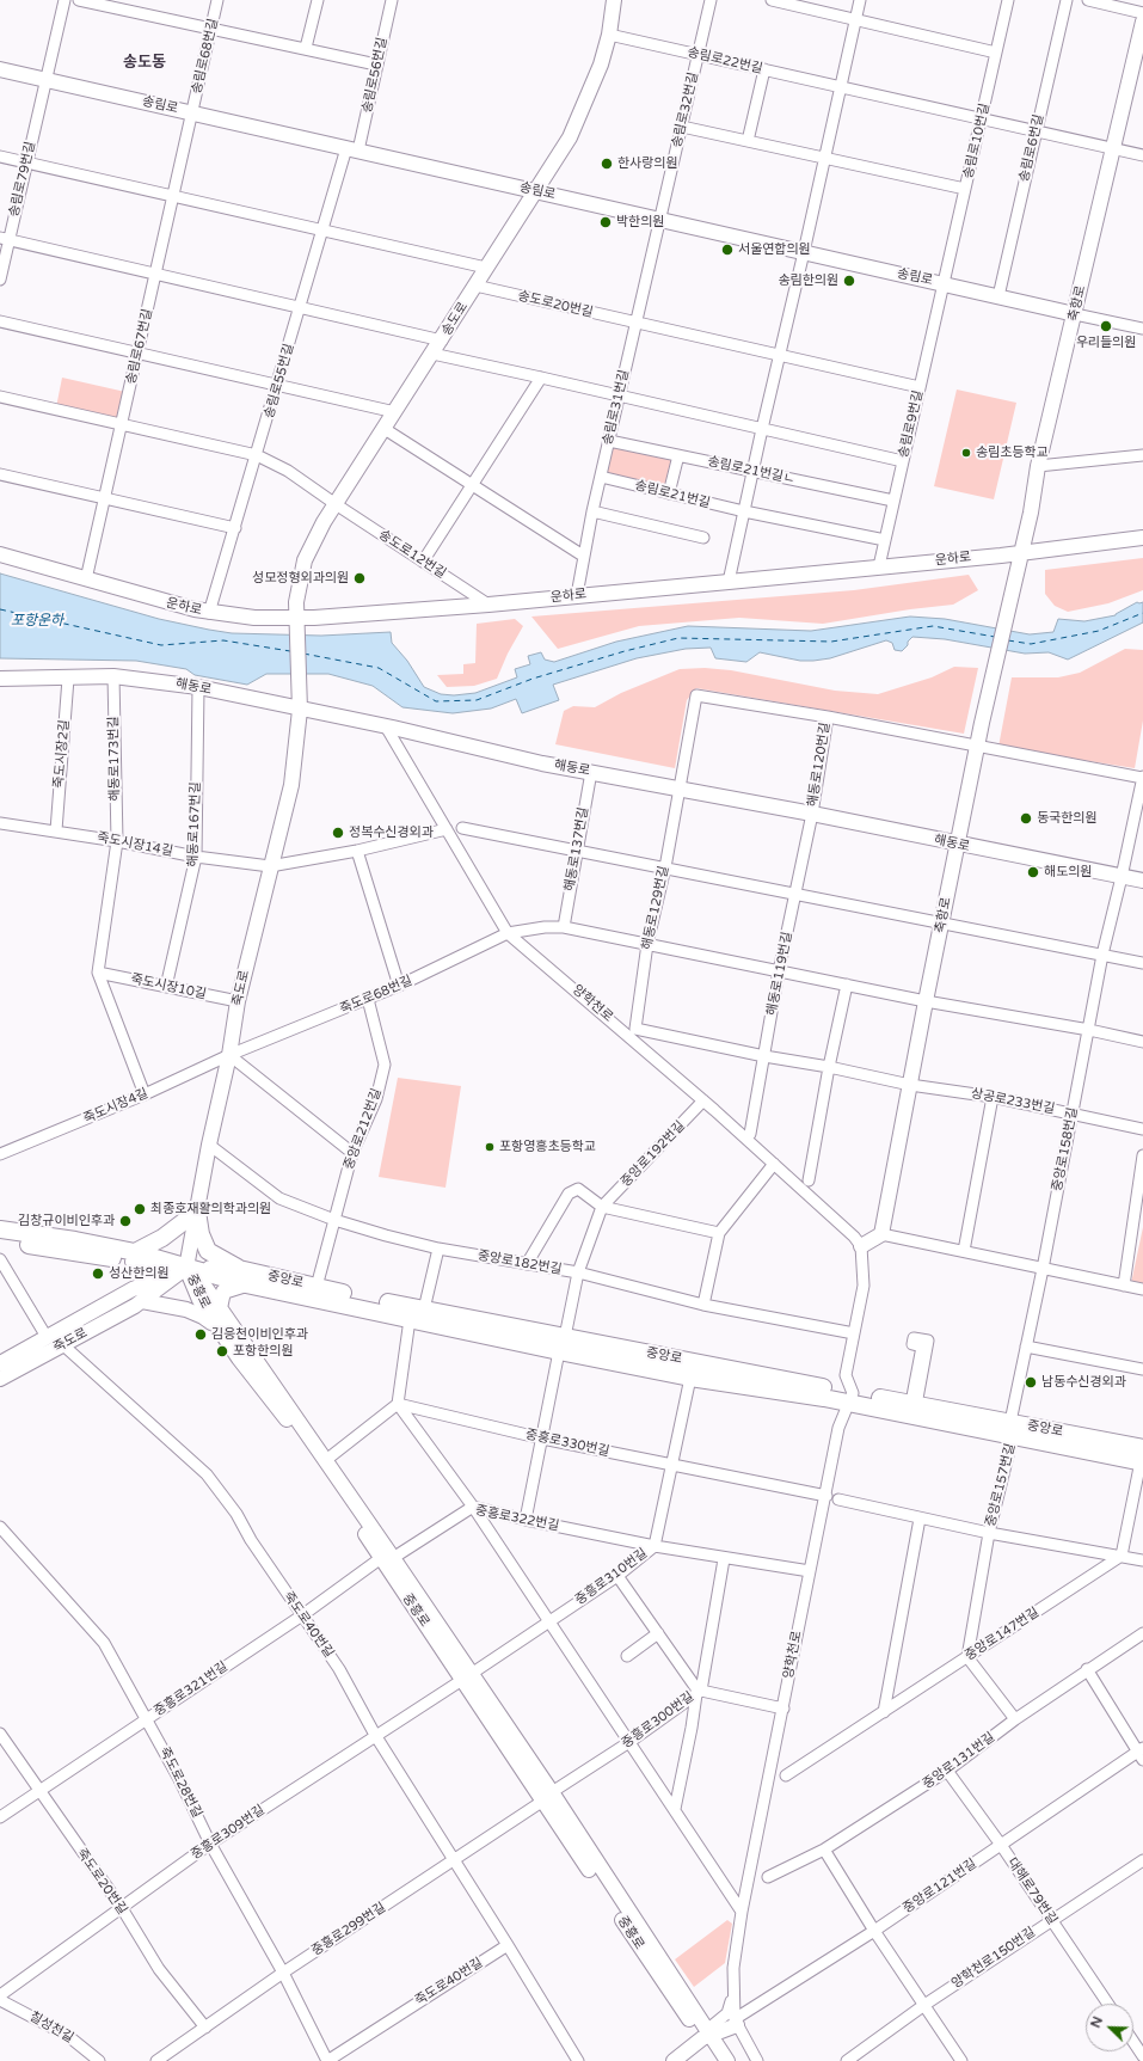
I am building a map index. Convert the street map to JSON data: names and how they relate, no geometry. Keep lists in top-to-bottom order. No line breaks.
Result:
{"streets":{"main road":["송림로","축항로","송도로","운하로","해동로","죽도로","중앙로","중흥로"],"street":["송림로68번길","송림로22번길","송림로56번길","송림로32번길","송림로10번길","송림로6번길","송림로79번길","송도로20번길","송림로67번길","송림로55번길","송림로31번길","송림로9번길","송림로21번길ㄴ","송림로21번길","송도로12번길","죽도시장2길","해동로173번길","해동로120번길","해동로167번길","죽도시장14길","해동로137번길","해동로129번길","해동로119번길","죽도시장10길","죽도로68번길","양학천로","상공로233번길","죽도시장4길","중앙로212번길","중앙로158번길","중앙로192번길","중앙로182번길","중흥로330번길","중앙로157번길","중흥로322번길","중흥로310번길","죽도로40번길","중앙로147번길","중흥로321번길","중흥로300번길","중앙로131번길","죽도로28번길","중흥로309번길","죽도로20번길","중앙로121번길","대해로79번길","중흥로299번길","양학천로150번길","칠성천길"]},"crossings":[["송림로68번길","송림로"],["송림로68번길","송림로67번길"],["송림로22번길","송림로32번길"],["송림로22번길","송림로10번길"],["송림로22번길","송림로6번길"],["송림로22번길","축항로"],["송림로22번길","송도로"],["송림로56번길","송림로"],["송림로56번길","송림로55번길"],["송림로","송림로32번길"],["송림로","송림로10번길"],["송림로","송림로6번길"],["송림로","송림로79번길"],["송림로","축항로"],["송림로","송도로"],["송림로","송림로67번길"],["송림로","송림로55번길"],["송림로","송림로31번길"],["송림로","송림로9번길"],["송림로32번길","송림로31번길"],["송림로10번길","송림로9번길"],["축항로","운하로"],["축항로","해동로"],["축항로","죽도로68번길"],["축항로","상공로233번길"],["송도로20번길","송도로"],["송도로20번길","송림로31번길"],["송도로","송도로12번길"],["송도로","운하로"],["송도로","해동로"],["송도로","죽도로"],["송림로67번길","송도로12번길"],["송림로67번길","운하로"],["송림로55번길","송도로12번길"],["송림로55번길","운하로"],["송림로31번길","송림로21번길ㄴ"],["송림로31번길","송림로21번길"],["송림로31번길","운하로"],["송림로9번길","송림로21번길ㄴ"],["송림로9번길","송림로21번길"],["송림로9번길","운하로"],["송도로12번길","운하로"],["해동로","죽도시장2길"],["해동로","해동로173번길"],["해동로","해동로120번길"],["해동로","해동로167번길"],["해동로","해동로137번길"],["해동로","해동로129번길"],["해동로","해동로119번길"],["해동로","죽도로"],["해동로","양학천로"],["해동로","중앙로158번길"],["죽도시장2길","죽도시장14길"],["해동로173번길","죽도시장14길"],["해동로173번길","죽도시장10길"],["해동로120번길","해동로129번길"],["해동로120번길","해동로119번길"],["해동로167번길","죽도시장14길"],["해동로167번길","죽도시장10길"],["죽도시장14길","죽도로"],["죽도시장14길","양학천로"],["해동로137번길","죽도로68번길"],["해동로129번길","해동로119번길"],["해동로129번길","죽도로68번길"],["해동로119번길","죽도로68번길"],["죽도시장10길","죽도로"],["죽도로","죽도로68번길"],["죽도로","죽도시장4길"],["죽도로","중앙로182번길"],["죽도로","중앙로"],["죽도로","중흥로"],["죽도로","죽도로40번길"],["죽도로68번길","양학천로"],["죽도로68번길","죽도시장4길"],["죽도로68번길","중앙로212번길"],["죽도로68번길","중앙로158번길"],["양학천로","중앙로192번길"],["양학천로","중앙로"],["양학천로","중흥로330번길"],["양학천로","중흥로310번길"],["양학천로","중앙로121번길"],["상공로233번길","중앙로158번길"],["중앙로212번길","중앙로182번길"],["중앙로212번길","중앙로"],["중앙로158번길","중앙로"],["중앙로158번길","중앙로157번길"],["중앙로192번길","중앙로182번길"],["중앙로192번길","중앙로"],["중앙로","중흥로"],["중앙로","중앙로157번길"],["중흥로","중흥로322번길"],["중흥로","중흥로310번길"],["중흥로","중흥로321번길"],["중흥로","중흥로300번길"],["중흥로","중흥로309번길"],["중흥로","중흥로299번길"],["중앙로157번길","중앙로147번길"],["중흥로322번길","중흥로310번길"],["중흥로322번길","중흥로321번길"],["중흥로310번길","중흥로300번길"],["중흥로310번길","중흥로309번길"],["죽도로40번길","중흥로321번길"],["죽도로40번길","죽도로28번길"],["죽도로40번길","중흥로309번길"],["죽도로40번길","중흥로299번길"],["중흥로321번길","죽도로28번길"],["중흥로321번길","죽도로20번길"],["중흥로300번길","중흥로299번길"],["중앙로131번길","대해로79번길"],["죽도로28번길","중흥로309번길"],["죽도로28번길","중흥로299번길"],["중흥로309번길","죽도로20번길"],["죽도로20번길","중흥로299번길"],["중앙로121번길","대해로79번길"],["대해로79번길","양학천로150번길"]],"districts":["송도동"],"water":["포항운하"],"places":["한사랑의원","박한의원","서울연합의원","송림한의원","우리들의원","송림초등학교","성모정형외과의원","동국한의원","정복수신경외과","해도의원","포항영흥초등학교","최종호재활의학과의원","김창규이비인후과","성산한의원","김응천이비인후과","포항한의원","남동수신경외과"],"north":"top left"}
